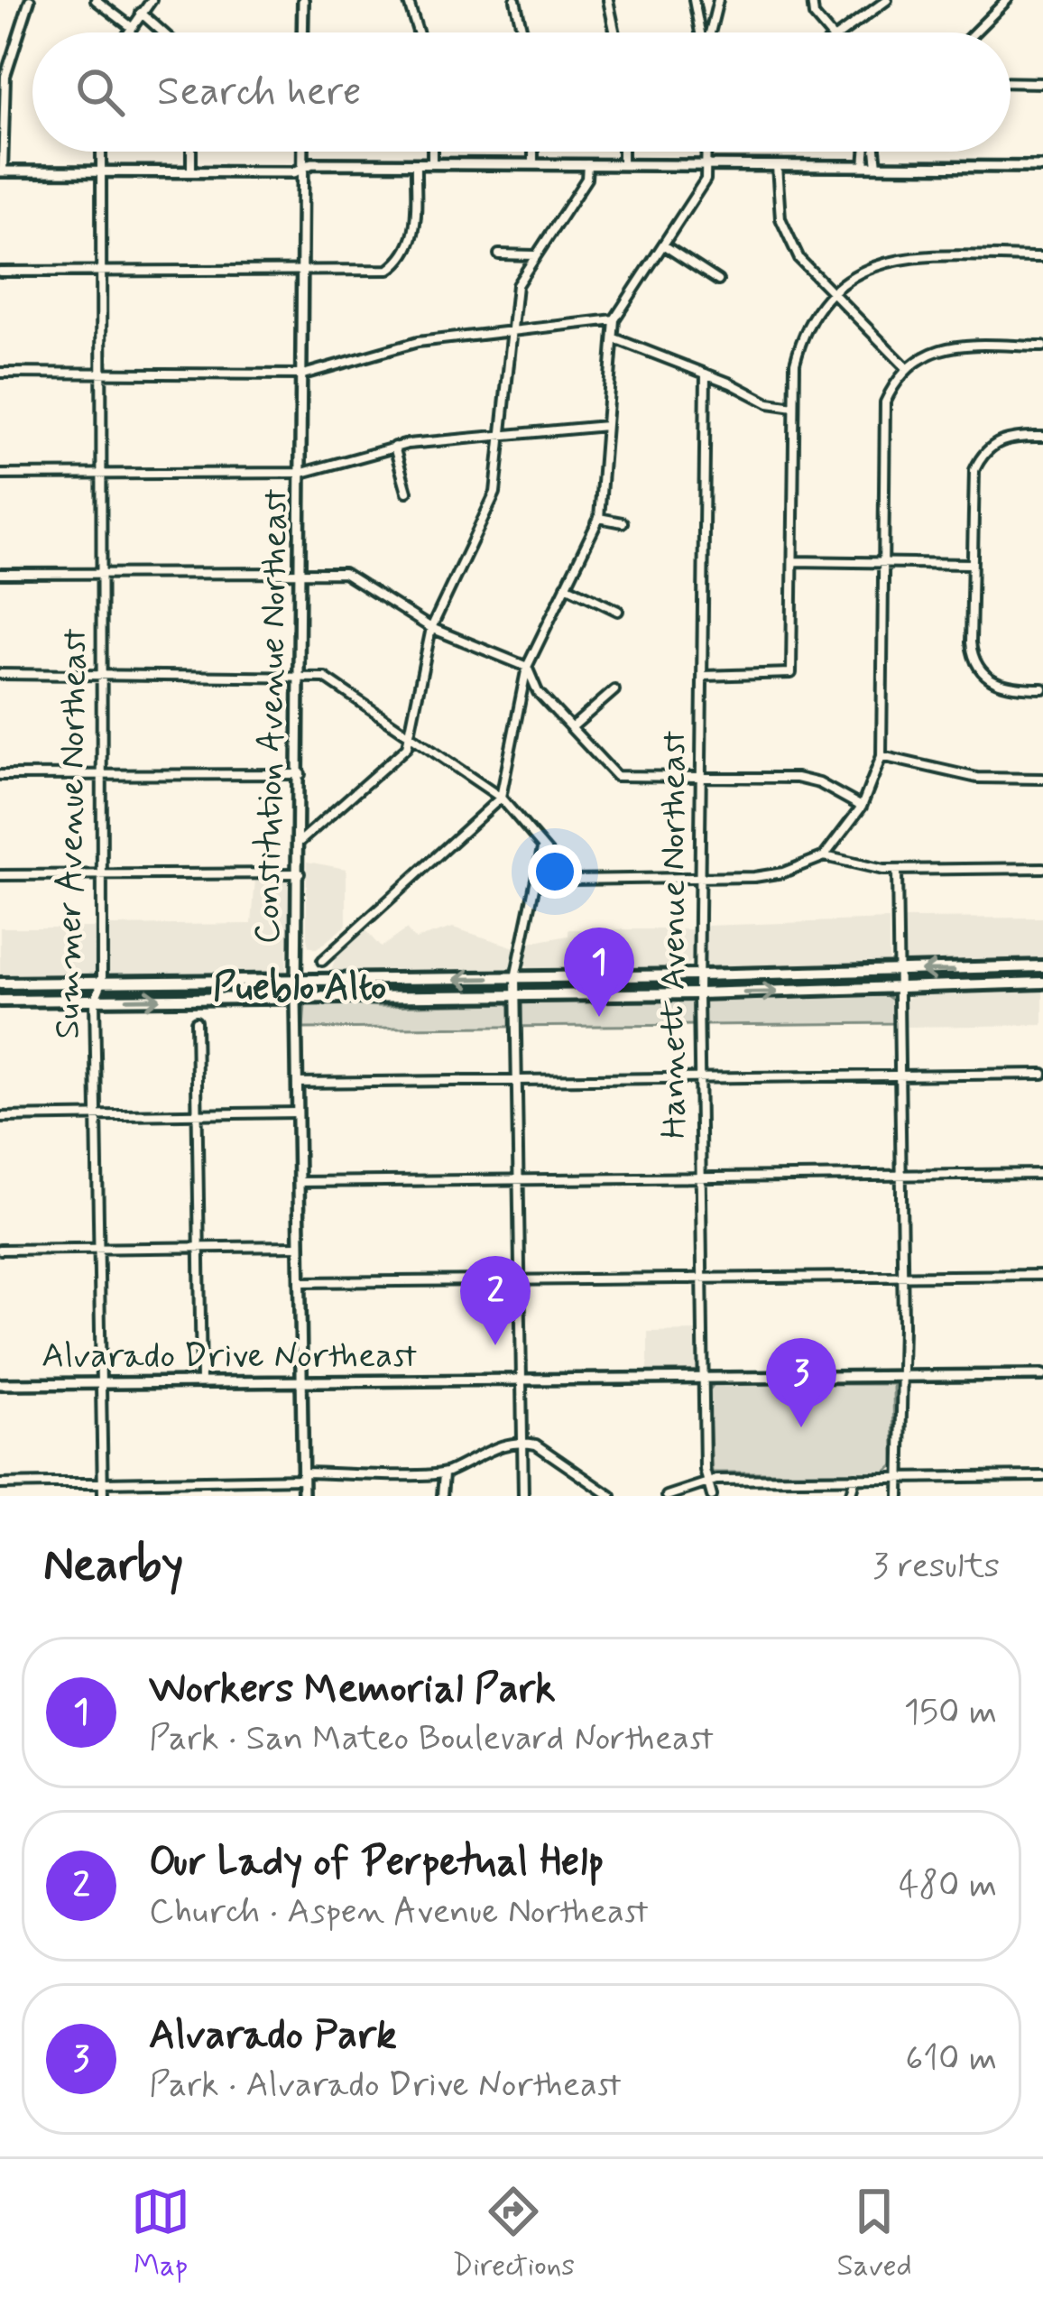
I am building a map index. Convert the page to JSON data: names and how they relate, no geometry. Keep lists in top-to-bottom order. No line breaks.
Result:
{"streets":{"street":["Constitution Avenue Northeast","Summer Avenue Northeast","Hannett Avenue Northeast","Alvarado Drive Northeast"]},"crossings":[["Constitution Avenue Northeast","Alvarado Drive Northeast"],["Summer Avenue Northeast","Alvarado Drive Northeast"],["Hannett Avenue Northeast","Alvarado Drive Northeast"]],"districts":["Pueblo Alto"],"page":{"search":"Search here","pins":["1","2","3"],"heading":["Nearby","3 results"],"list":[{"mark":"1","name":"Workers Memorial Park","note":"Park · San Mateo Boulevard Northeast","value":"150 m"},{"mark":"2","name":"Our Lady of Perpetual Help","note":"Church · Aspen Avenue Northeast","value":"480 m"},{"mark":"3","name":"Alvarado Park","note":"Park · Alvarado Drive Northeast","value":"610 m"}],"nav":["Map","Directions","Saved"]}}
